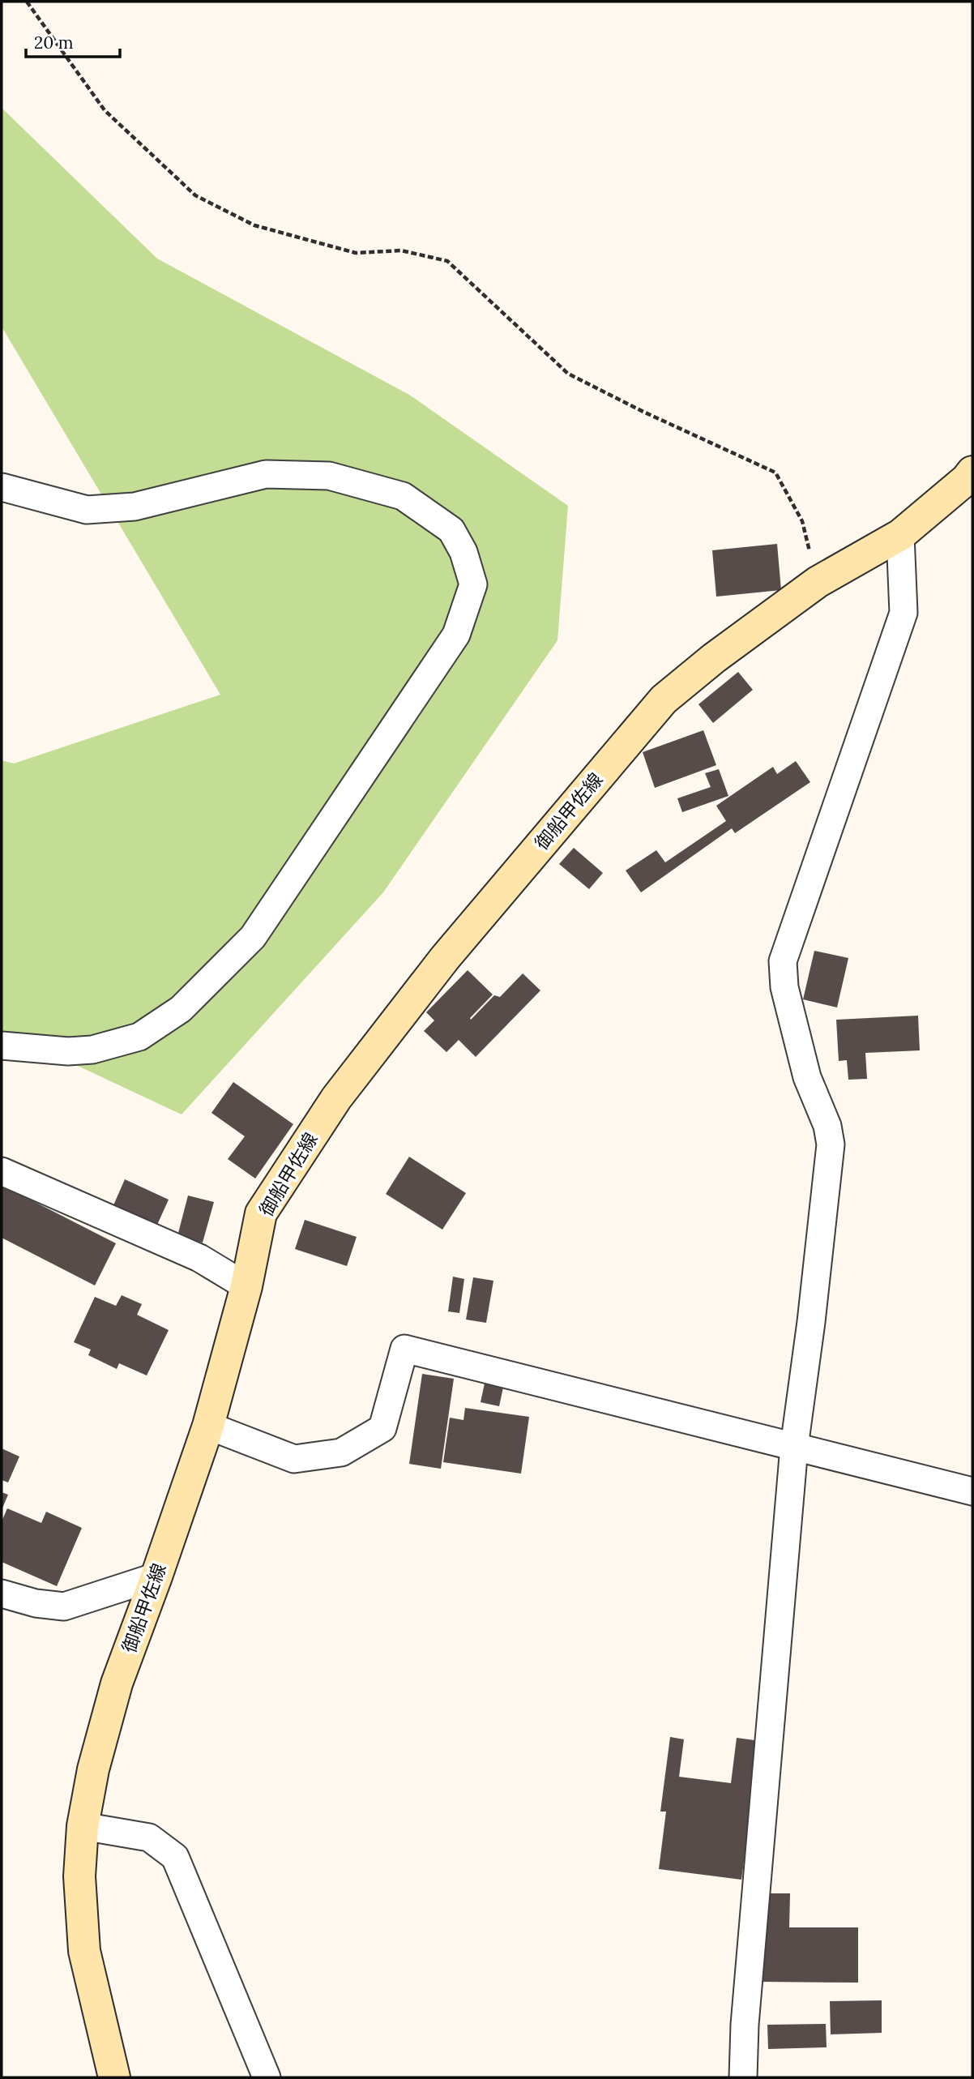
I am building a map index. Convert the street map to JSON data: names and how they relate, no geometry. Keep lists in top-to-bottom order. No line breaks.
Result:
{"streets":{"main road":["御船甲佐線"]},"scale_bar":"20 m"}
